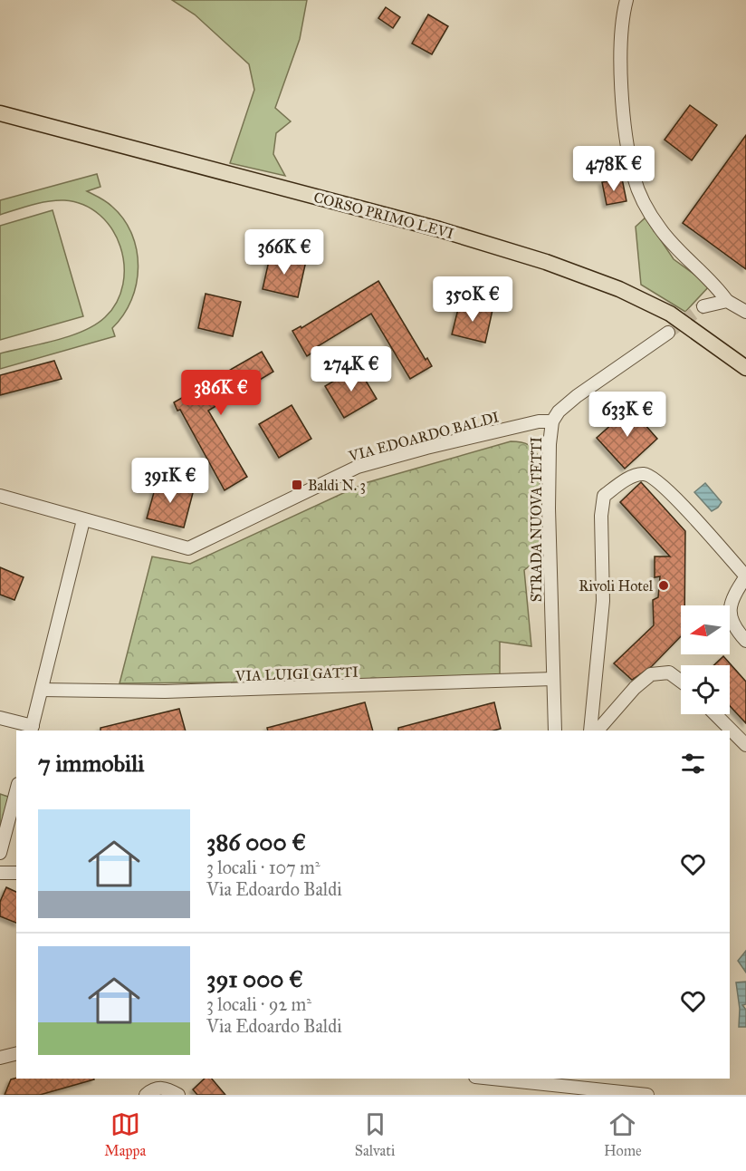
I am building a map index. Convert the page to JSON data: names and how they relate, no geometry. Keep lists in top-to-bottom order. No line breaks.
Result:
{"streets":{"main road":["CORSO PRIMO LEVI"],"street":["VIA EDOARDO BALDI","STRADA NUOVA TETTI","VIA LUIGI GATTI"]},"crossings":[["VIA EDOARDO BALDI","STRADA NUOVA TETTI"],["STRADA NUOVA TETTI","VIA LUIGI GATTI"]],"places":{"transit":["Baldi N. 3"],"other":["Rivoli Hotel"]},"north":"left","page":{"price":["478K €","366K €","350K €","274K €","386K €","633K €","391K €"],"heading":"7 immobili","list":[{"name":"386 000 €","note":"3 locali · 107 m² · Via Edoardo Baldi"},{"name":"391 000 €","note":"3 locali · 92 m² · Via Edoardo Baldi"}],"tabs":["Mappa","Salvati","Home"]}}
